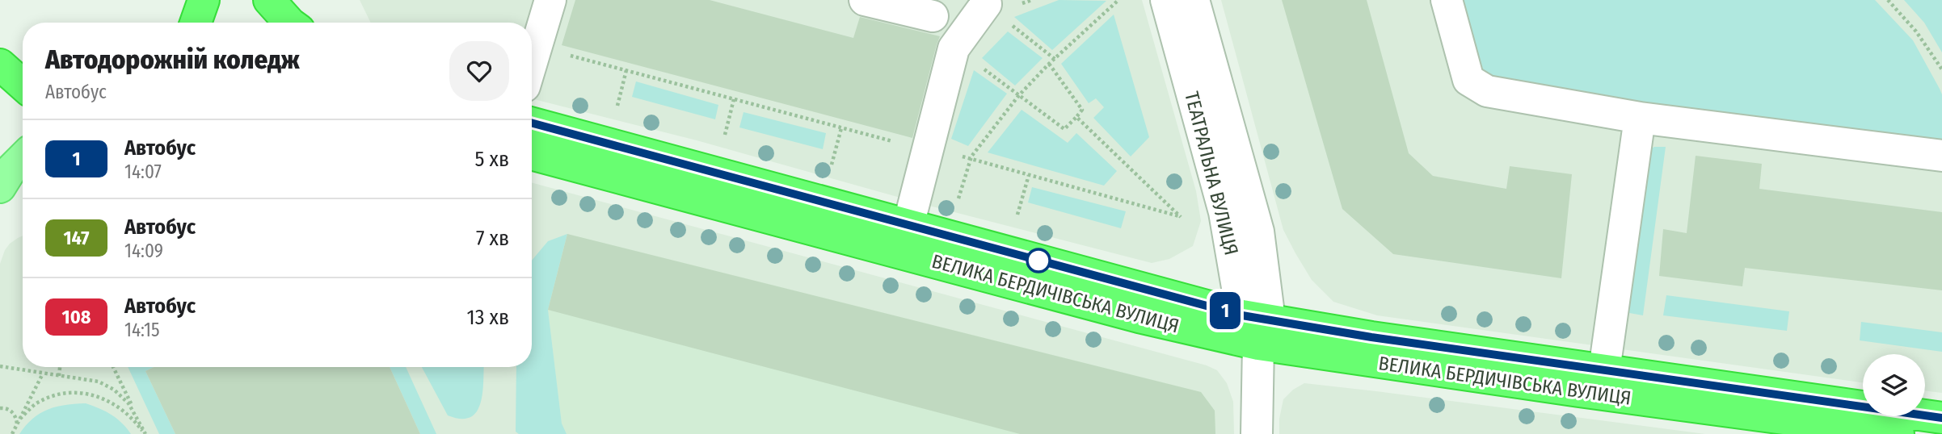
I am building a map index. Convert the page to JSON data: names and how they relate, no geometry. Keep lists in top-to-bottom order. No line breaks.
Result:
{"streets":{"highway":["ВЕЛИКА БЕРДИЧІВСЬКА ВУЛИЦЯ"],"street":["ТЕАТРАЛЬНА ВУЛИЦЯ"]},"crossings":[["ТЕАТРАЛЬНА ВУЛИЦЯ","ВЕЛИКА БЕРДИЧІВСЬКА ВУЛИЦЯ"]],"lines":["bus line 1"],"page":{"on_map":"1","heading":["Автодорожній коледж","Автобус"],"list":[{"mark":"1","name":"Автобус","note":"14:07","value":"5 хв"},{"mark":"147","name":"Автобус","note":"14:09","value":"7 хв"},{"mark":"108","name":"Автобус","note":"14:15","value":"13 хв"}]}}
